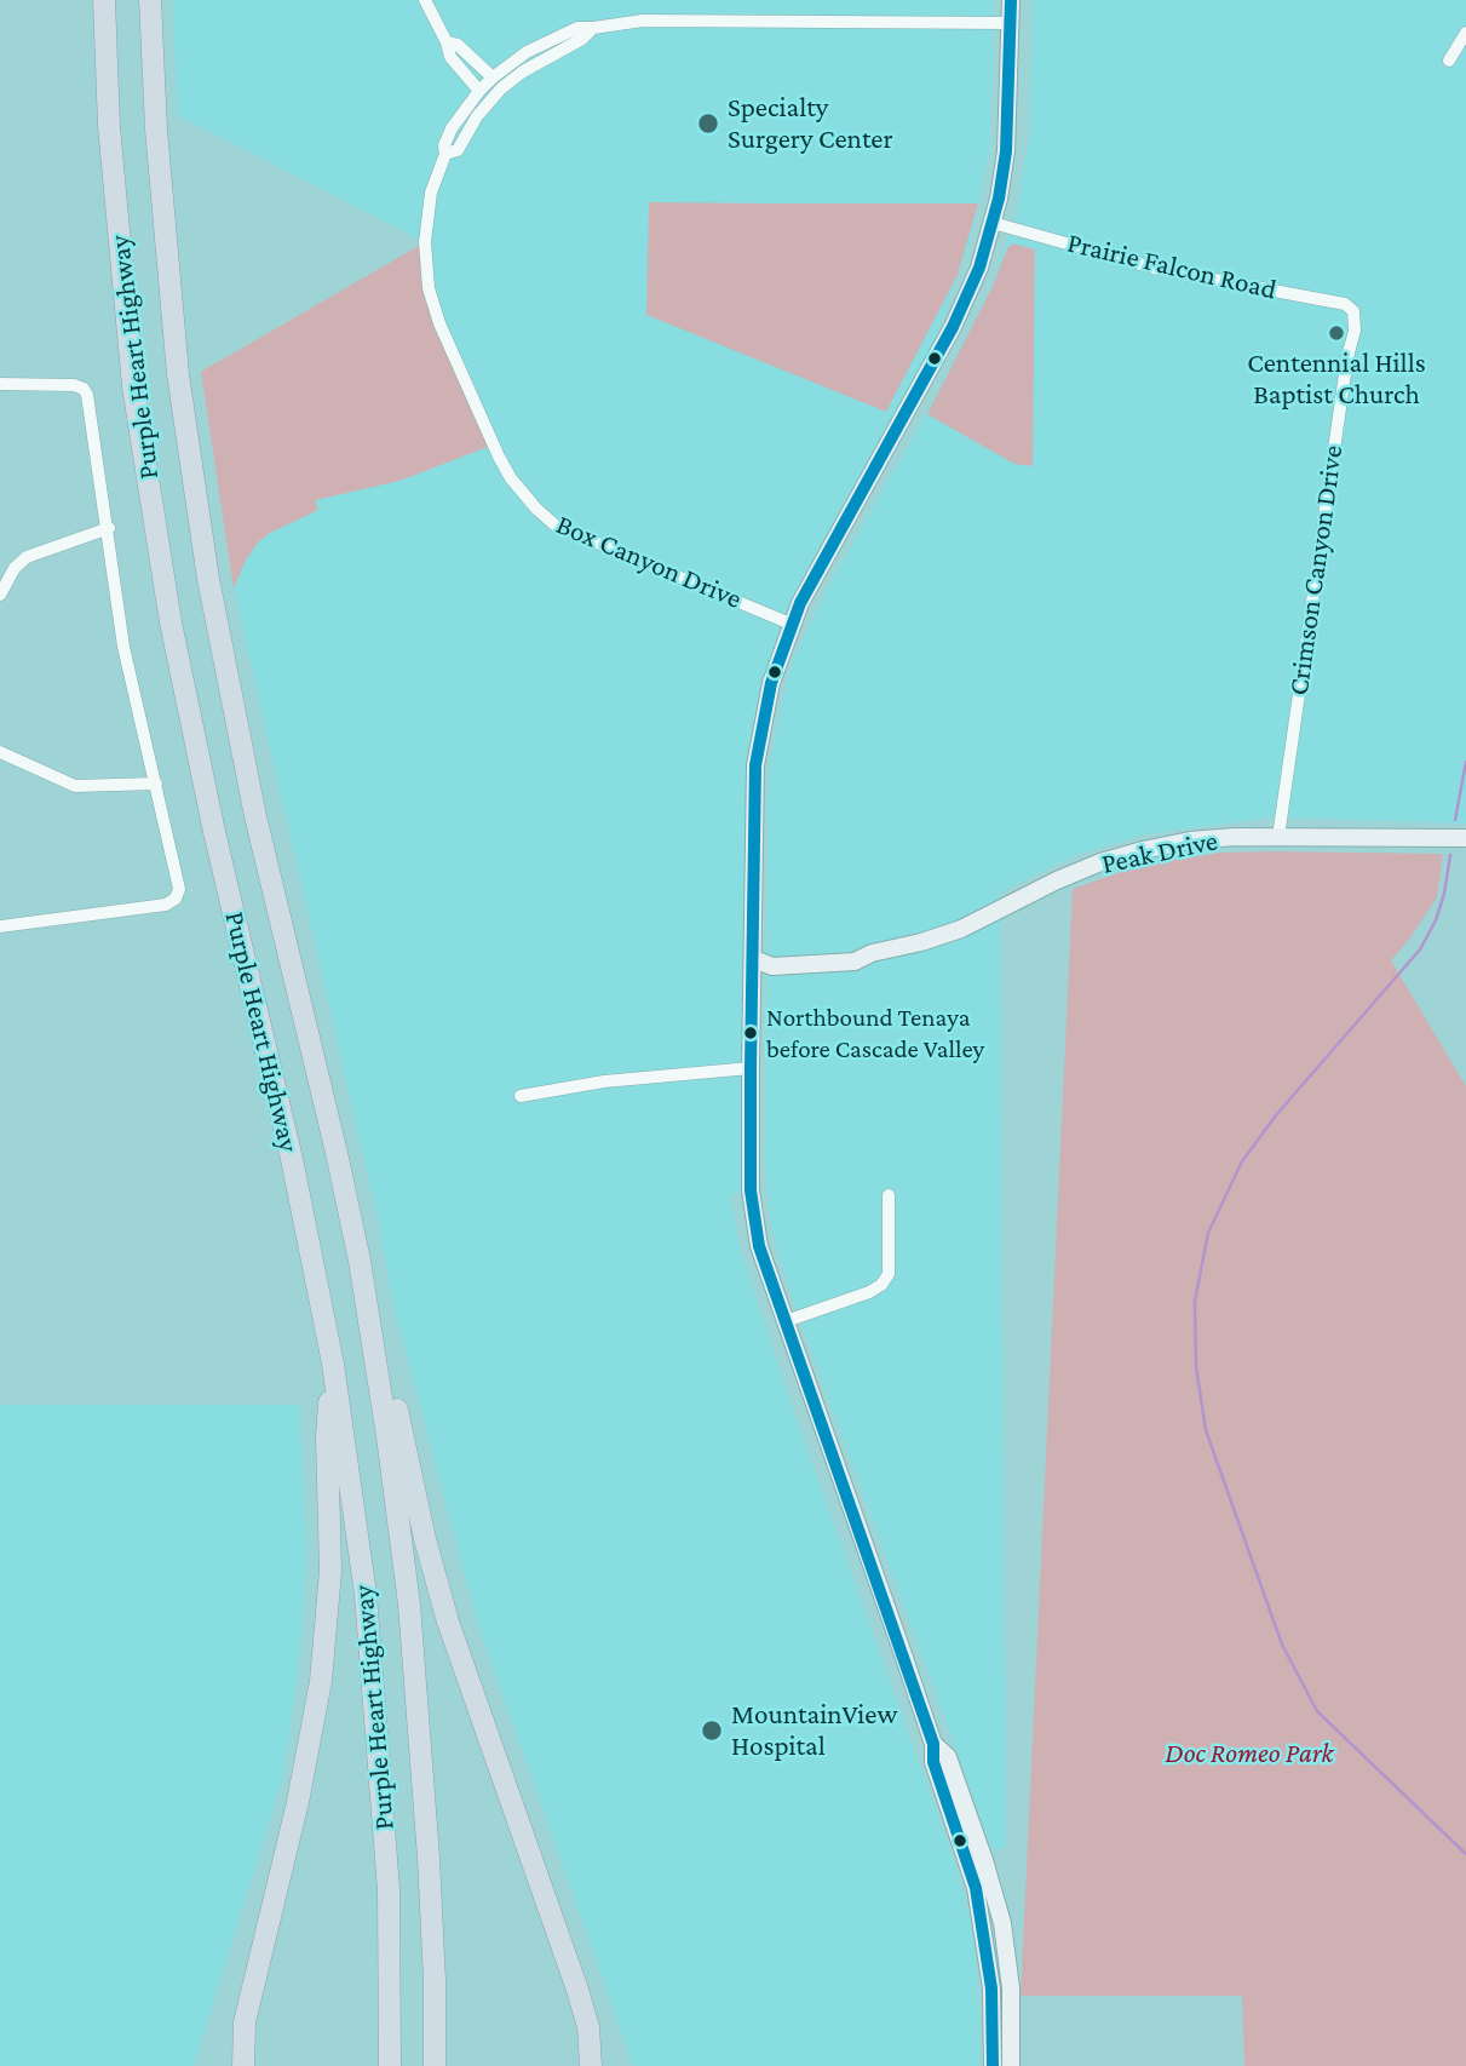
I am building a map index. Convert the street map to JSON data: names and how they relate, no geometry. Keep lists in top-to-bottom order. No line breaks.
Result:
{"streets":{"highway":["Purple Heart Highway"],"main road":["Peak Drive"],"street":["Prairie Falcon Road","Box Canyon Drive","Crimson Canyon Drive"]},"crossings":[["Prairie Falcon Road","Crimson Canyon Drive"],["Crimson Canyon Drive","Peak Drive"]],"parks":["Doc Romeo Park"],"places":["Specialty Surgery Center","Centennial Hills Baptist Church","Northbound Tenaya before Cascade Valley","MountainView Hospital"]}
